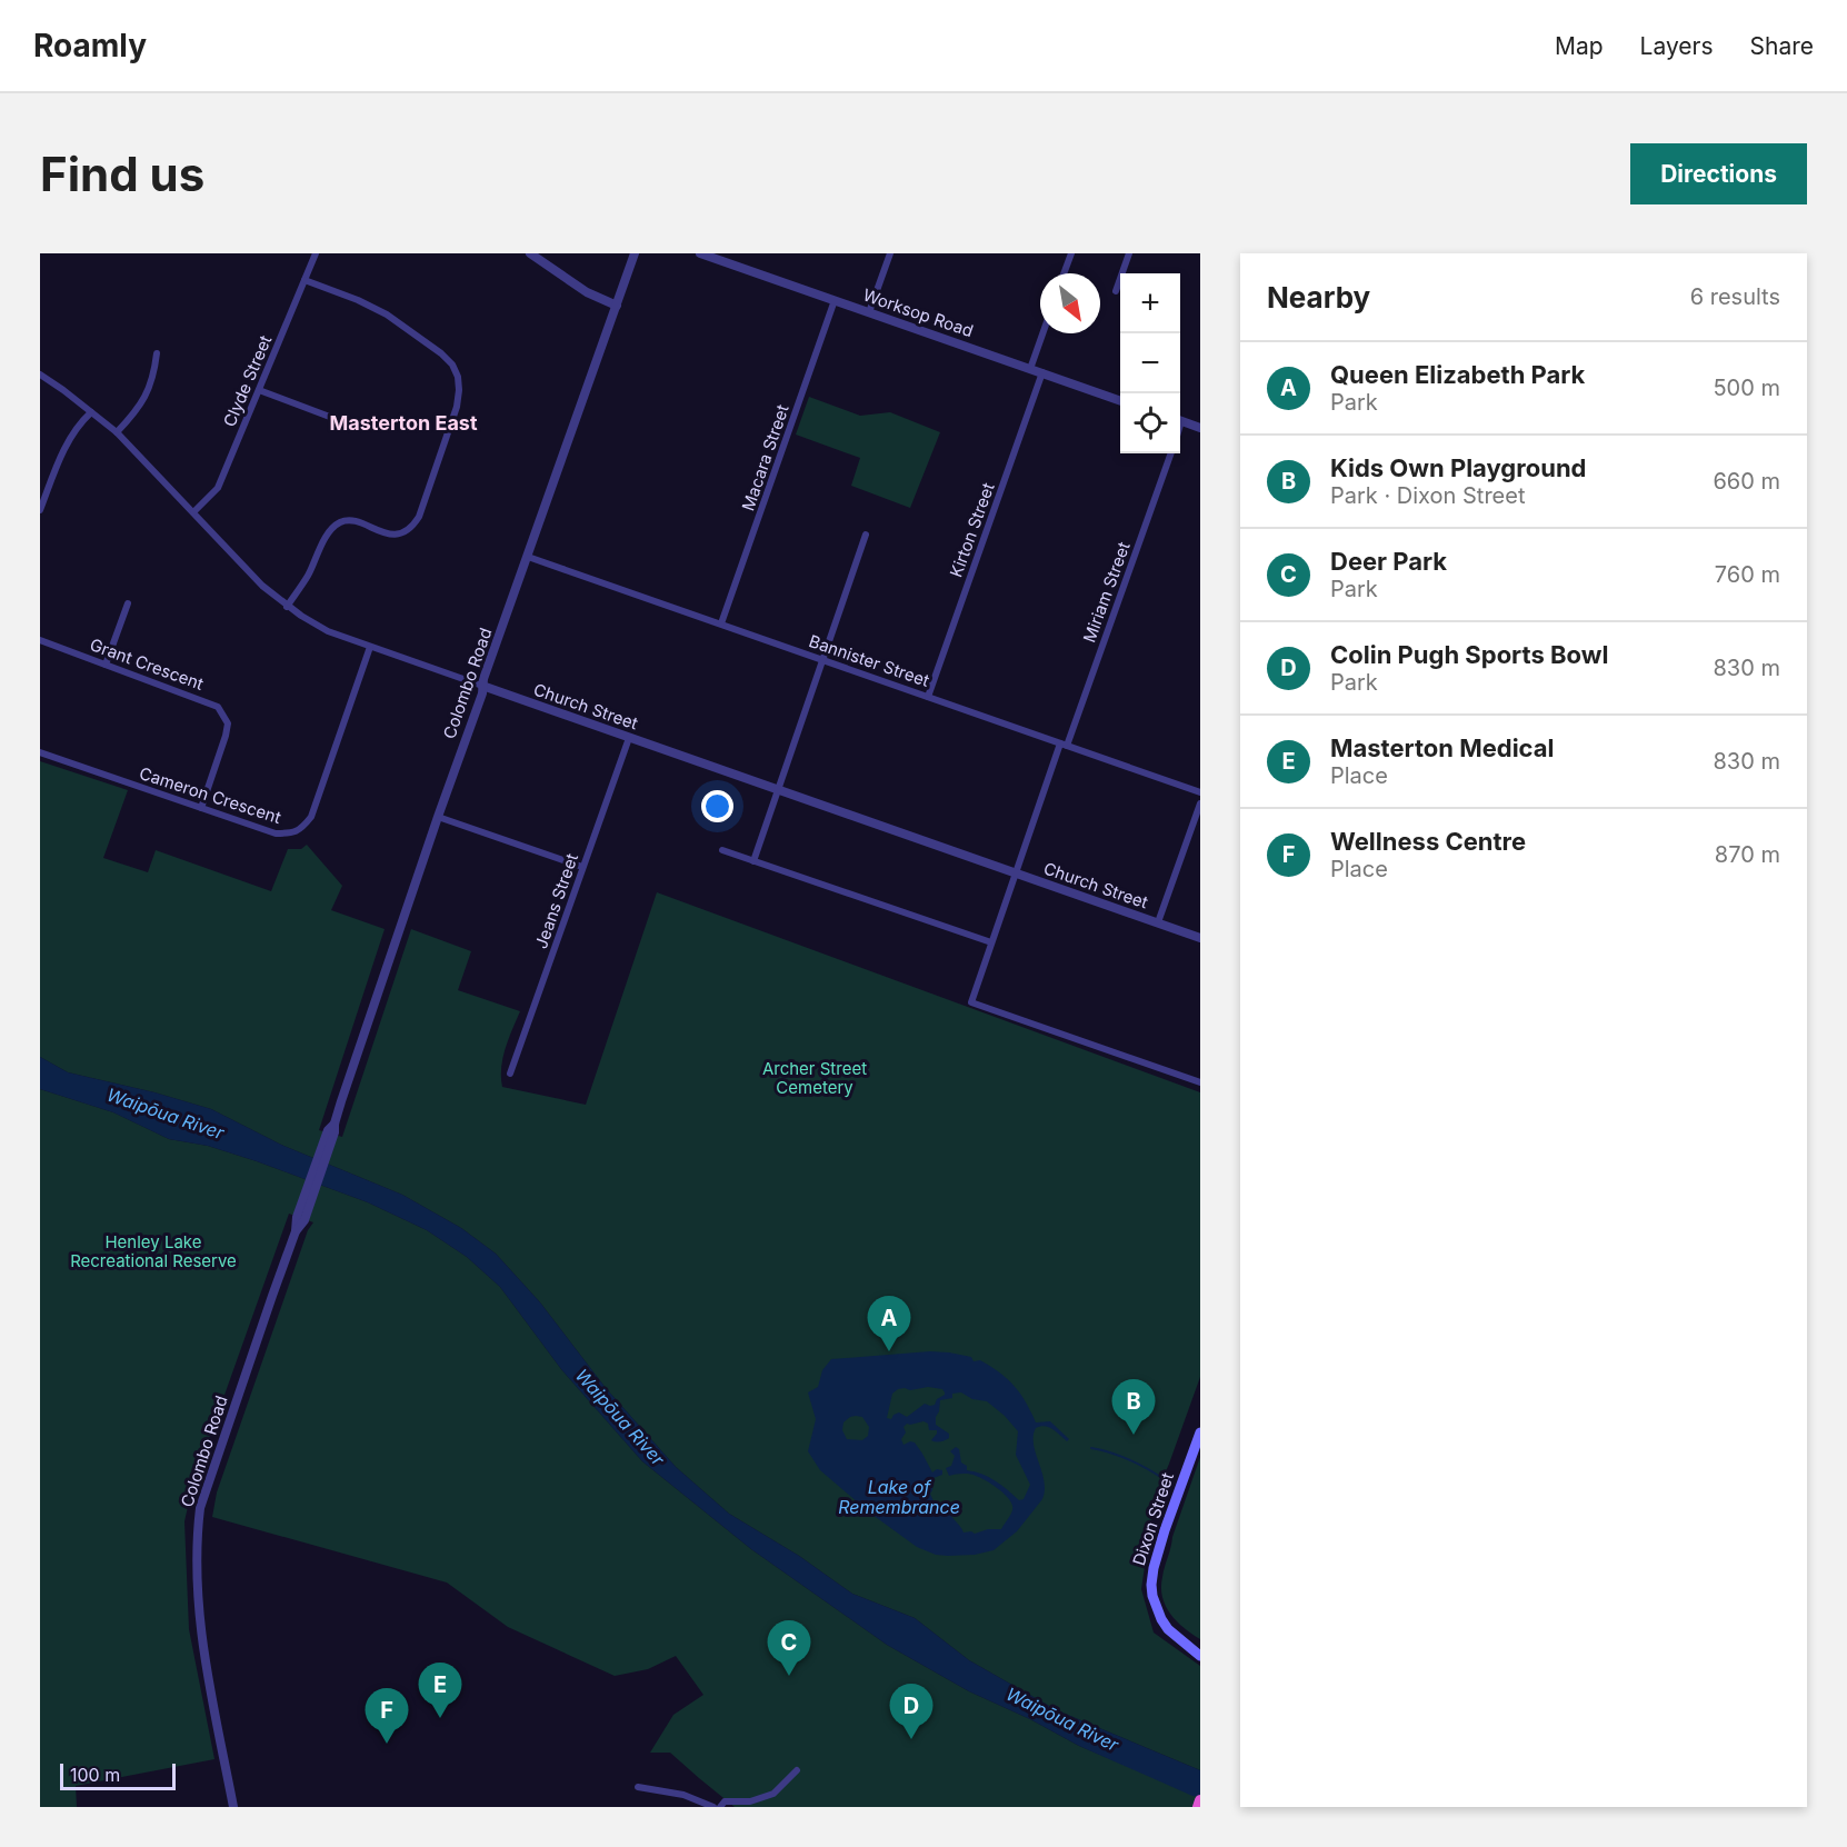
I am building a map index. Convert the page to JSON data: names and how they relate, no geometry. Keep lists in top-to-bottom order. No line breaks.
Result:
{"streets":{"main road":["Dixon Street"],"street":["Worksop Road","Clyde Street","Macara Street","Kirton Street","Miriam Street","Bannister Street","Grant Crescent","Colombo Road","Church Street","Cameron Crescent","Jeans Street"]},"crossings":[["Worksop Road","Macara Street"],["Worksop Road","Kirton Street"],["Clyde Street","Church Street"],["Macara Street","Bannister Street"],["Kirton Street","Bannister Street"],["Miriam Street","Bannister Street"],["Miriam Street","Church Street"],["Bannister Street","Colombo Road"],["Grant Crescent","Cameron Crescent"],["Colombo Road","Church Street"],["Church Street","Cameron Crescent"],["Church Street","Jeans Street"]],"districts":["Masterton East"],"water":["Waipōua River","Lake of Remembrance"],"parks":["Archer Street Cemetery","Henley Lake Recreational Reserve"],"scale_bar":"100 m","north":"bottom right","page":{"header":"Roamly","nav":["Map","Layers","Share"],"buttons":"Directions","title":"Find us","heading":["Nearby","6 results"],"map_buttons":["+","−"],"list":[{"mark":"A","name":"Queen Elizabeth Park","note":"Park","value":"500 m"},{"mark":"B","name":"Kids Own Playground","note":"Park · Dixon Street","value":"660 m"},{"mark":"C","name":"Deer Park","note":"Park","value":"760 m"},{"mark":"D","name":"Colin Pugh Sports Bowl","note":"Park","value":"830 m"},{"mark":"E","name":"Masterton Medical","note":"Place","value":"830 m"},{"mark":"F","name":"Wellness Centre","note":"Place","value":"870 m"}],"pins":["A","B","C","E","D","F"],"scale":"100 m"}}
